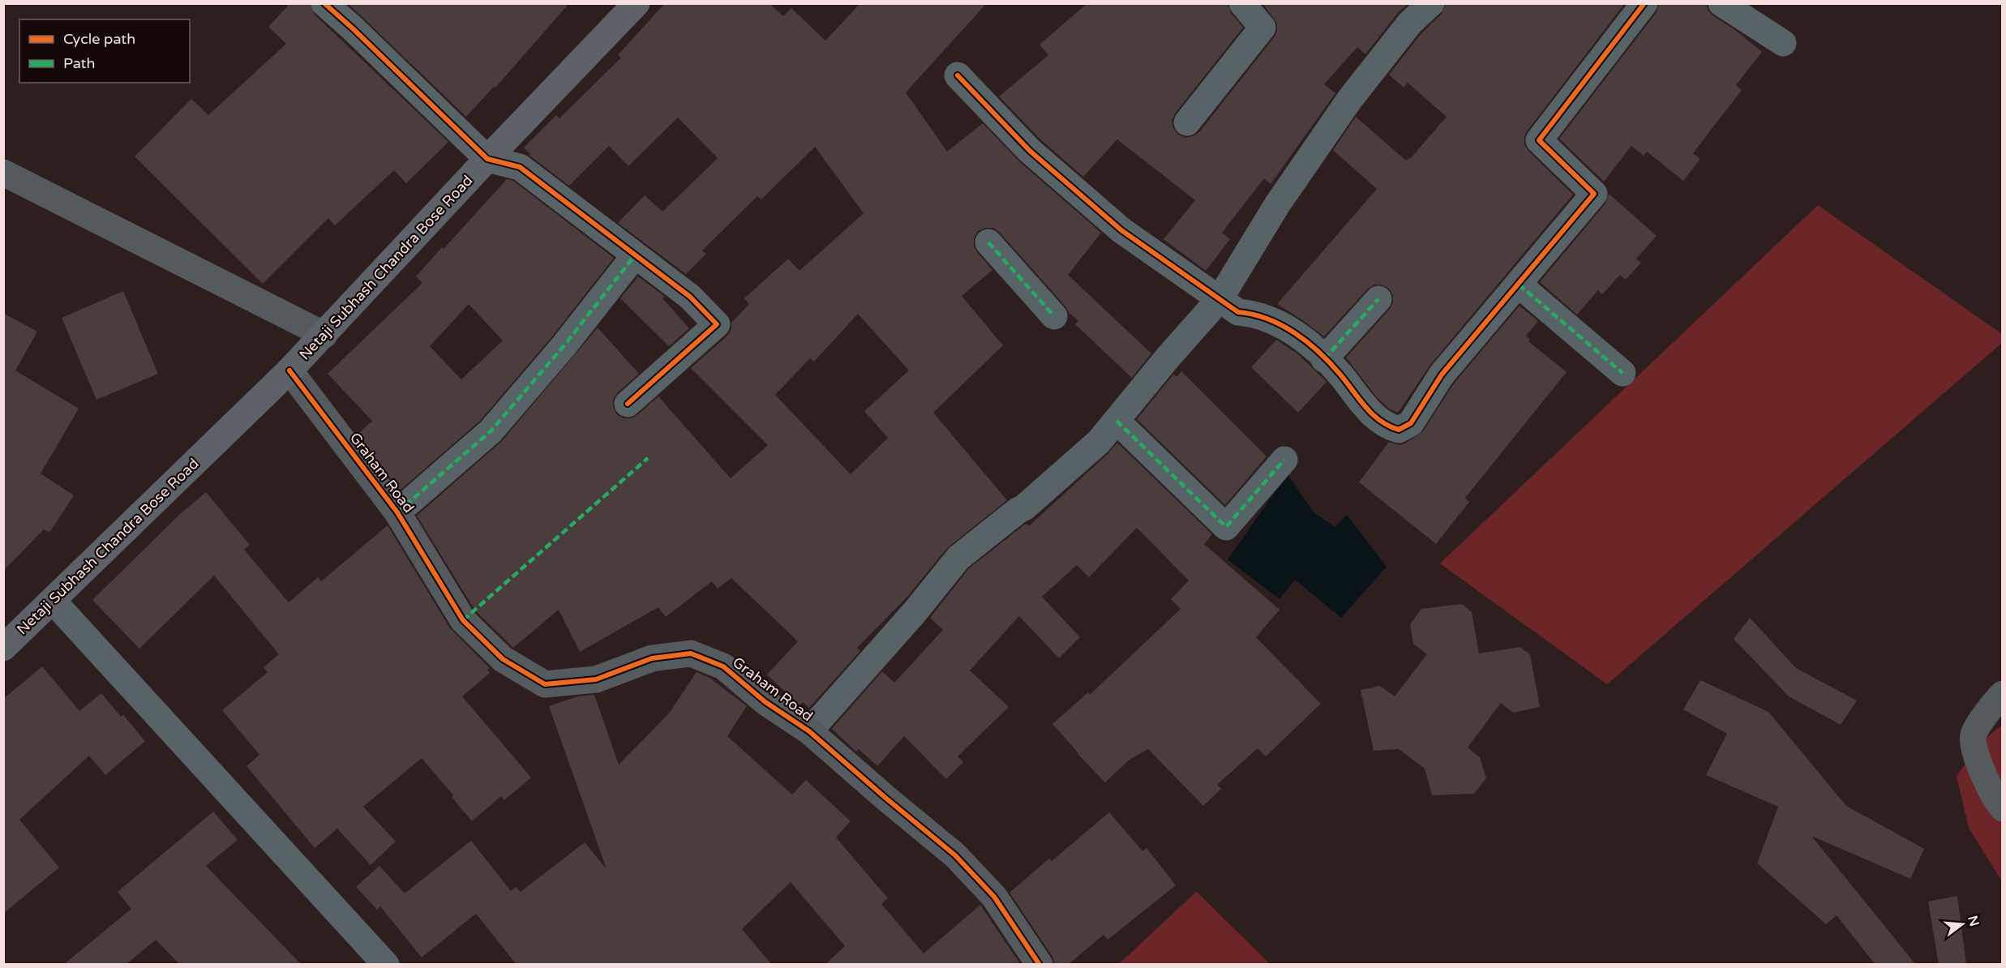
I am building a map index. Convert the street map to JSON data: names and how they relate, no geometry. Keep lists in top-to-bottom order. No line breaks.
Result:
{"streets":{"main road":["Netaji Subhash Chandra Bose Road"],"street":["Graham Road"]},"crossings":[["Netaji Subhash Chandra Bose Road","Graham Road"]],"legend":["Cycle path","Path"],"north":"right"}
